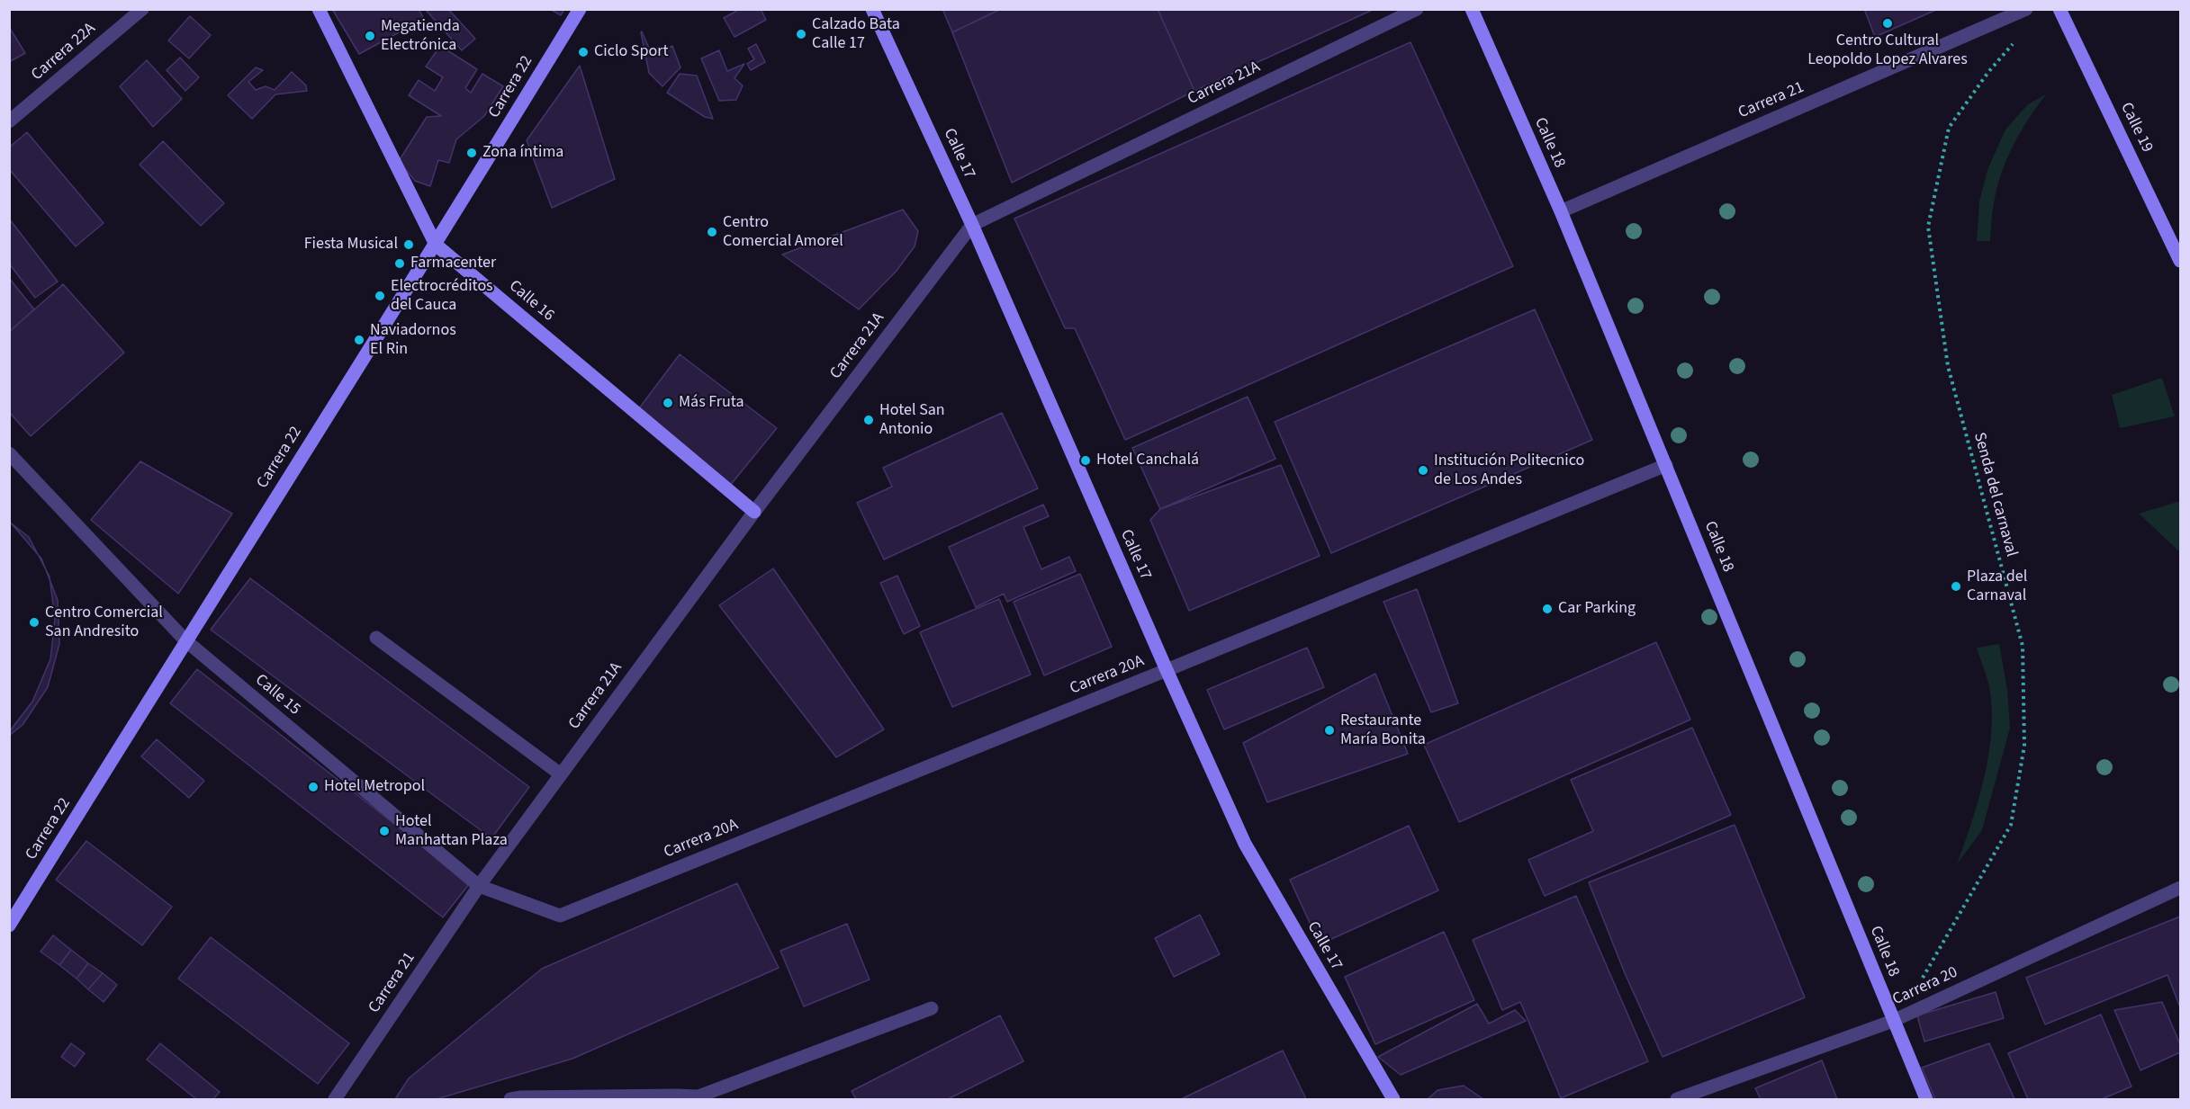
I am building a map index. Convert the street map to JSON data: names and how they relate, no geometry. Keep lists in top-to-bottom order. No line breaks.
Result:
{"streets":{"street":["Carrera 22A","Carrera 21A","Carrera 22","Carrera 21","Calle 19","Calle 18","Calle 17","Calle 16","Carrera 20A","Calle 15","Carrera 20"],"path":["Senda del carnaval"]},"crossings":[["Carrera 21A","Carrera 21"],["Carrera 21A","Calle 17"],["Carrera 21A","Calle 16"],["Carrera 21A","Calle 15"],["Carrera 22","Calle 16"],["Carrera 22","Calle 15"],["Carrera 21","Calle 18"],["Carrera 21","Calle 15"],["Calle 18","Carrera 20A"],["Calle 18","Carrera 20"],["Calle 17","Carrera 20A"],["Carrera 20A","Calle 15"]],"places":["Centro Cultural Leopoldo Lopez Alvares","Calzado Bata Calle 17","Megatienda Electrónica","Ciclo Sport","Zona íntima","Centro Comercial Amorel","Fiesta Musical","Farmacenter","Electrocréditos del Cauca","Naviadornos El Rin","Más Fruta","Hotel San Antonio","Hotel Canchalá","Institución Politecnico de Los Andes","Plaza del Carnaval","Car Parking","Centro Comercial San Andresito","Restaurante María Bonita","Hotel Metropol","Hotel Manhattan Plaza"]}
